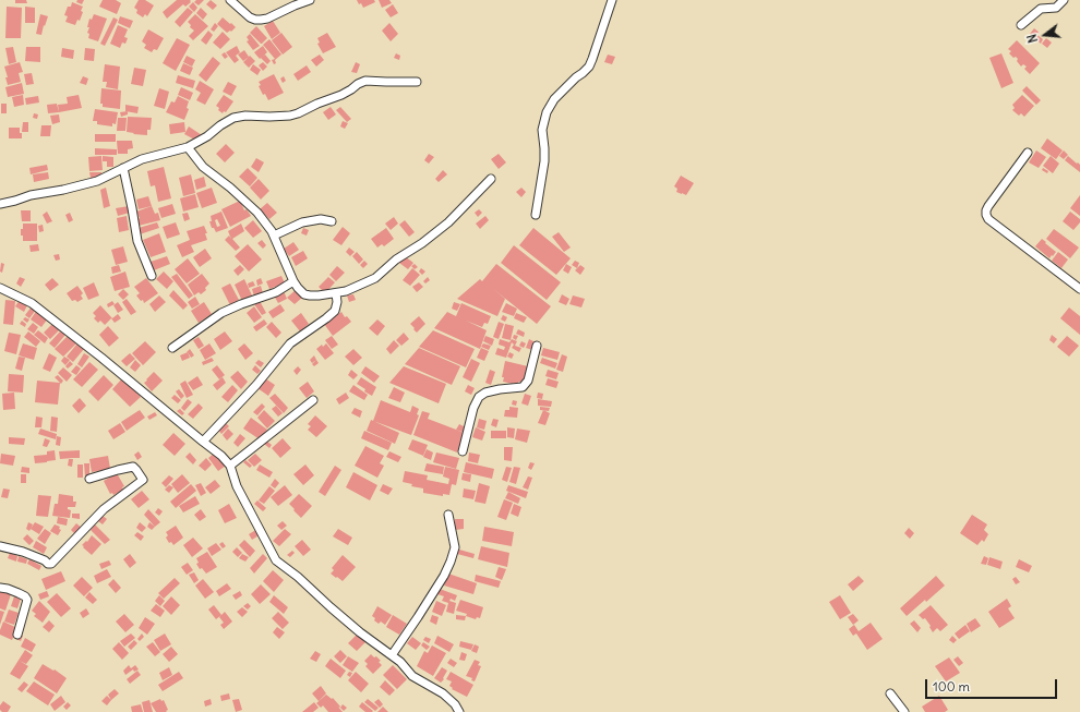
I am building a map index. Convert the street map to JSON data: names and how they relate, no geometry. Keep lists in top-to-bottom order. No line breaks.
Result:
{"scale_bar":"100 m","north":"left"}
